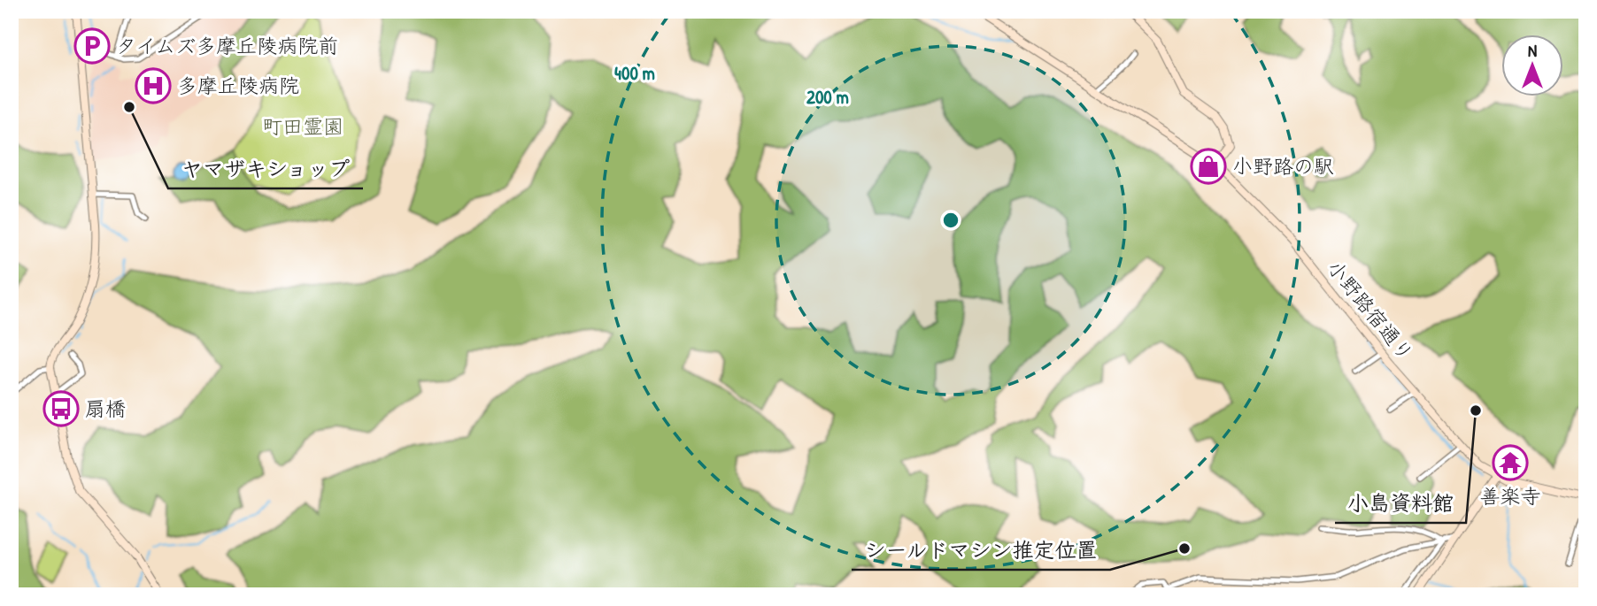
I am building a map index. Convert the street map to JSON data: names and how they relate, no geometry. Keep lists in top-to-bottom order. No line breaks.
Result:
{"streets":{"street":["小野路宿通り"]},"parks":["町田霊園"],"places":{"parking":["タイムズ多摩丘陵病院前"],"hospital":["多摩丘陵病院"],"other":["ヤマザキショップ","小島資料館","シールドマシン推定位置"],"shop":["小野路の駅"],"bus stop":["扇橋"],"temple":["善楽寺"]},"north":"top","rings":["400 m","200 m"]}
